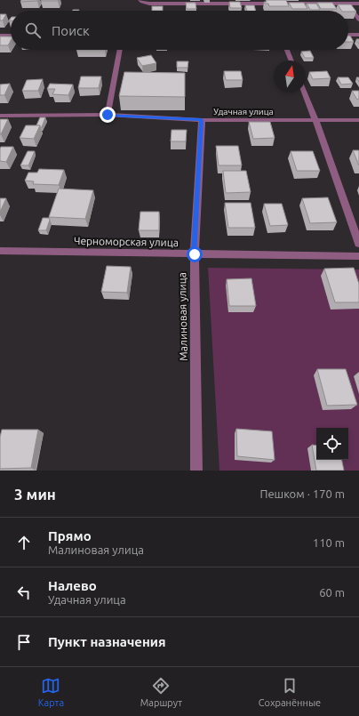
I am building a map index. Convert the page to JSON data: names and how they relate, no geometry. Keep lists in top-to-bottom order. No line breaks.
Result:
{"streets":{"street":["Удачная улица","Черноморская улица","Малиновая улица"]},"crossings":[["Удачная улица","Малиновая улица"],["Черноморская улица","Малиновая улица"]],"north":"top","page":{"search":"Поиск","heading":["3 мин","Пешком · 170 m"],"list":[["Прямо","Малиновая улица","110 m"],["Налево","Удачная улица","60 m"],"Пункт назначения"],"nav":["Карта","Маршрут","Сохранённые"]}}
